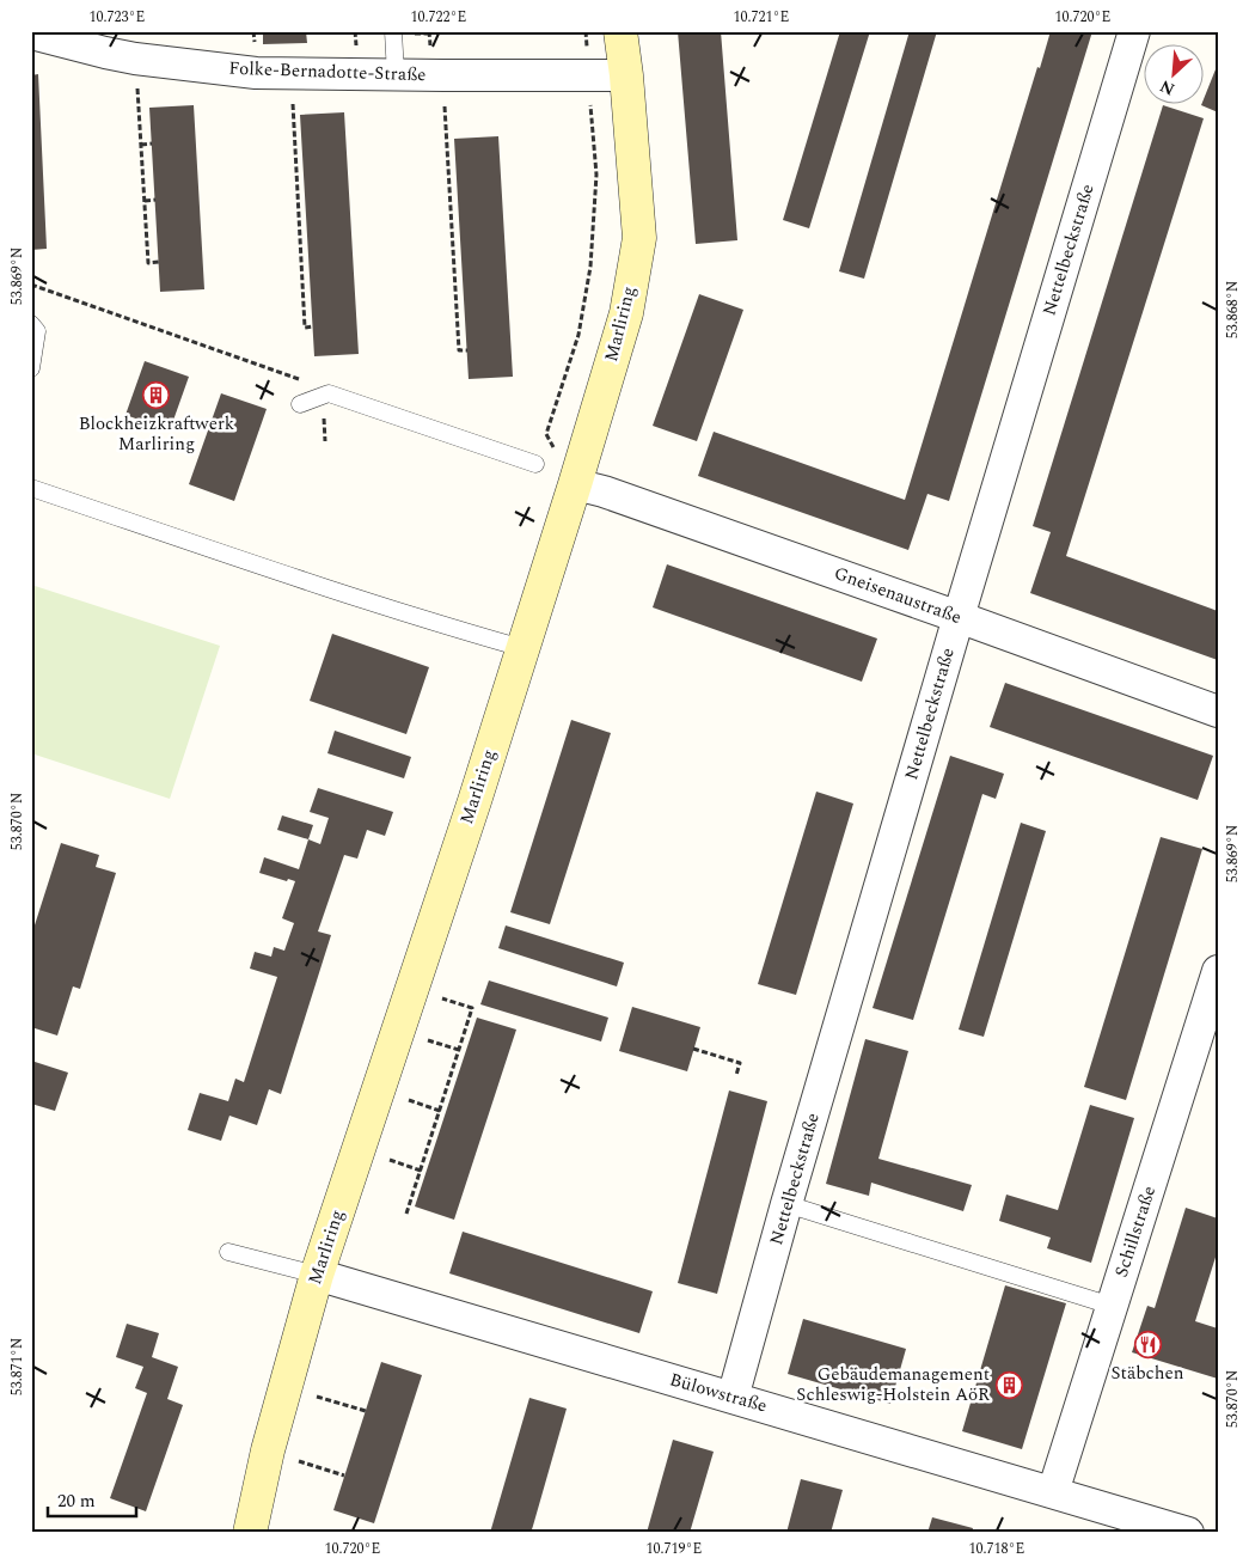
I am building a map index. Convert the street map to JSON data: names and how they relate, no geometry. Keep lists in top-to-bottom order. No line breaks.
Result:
{"streets":{"street":["Folke-Bernadotte-Straße","Nettelbeckstraße","Marliring","Gneisenaustraße","Schillstraße","Bülowstraße"]},"crossings":[["Folke-Bernadotte-Straße","Marliring"],["Nettelbeckstraße","Gneisenaustraße"],["Nettelbeckstraße","Bülowstraße"],["Marliring","Gneisenaustraße"],["Marliring","Bülowstraße"],["Schillstraße","Bülowstraße"]],"places":{"building":["Blockheizkraftwerk Marliring","Gebäudemanagement Schleswig-Holstein AöR"],"restaurant":["Stäbchen"]},"scale_bar":"20 m","north":"bottom left","coordinates":["10.723°E","10.722°E","10.721°E","10.720°E","53.869°N","53.868°N","53.870°N","53.871°N","10.719°E","10.718°E"]}
